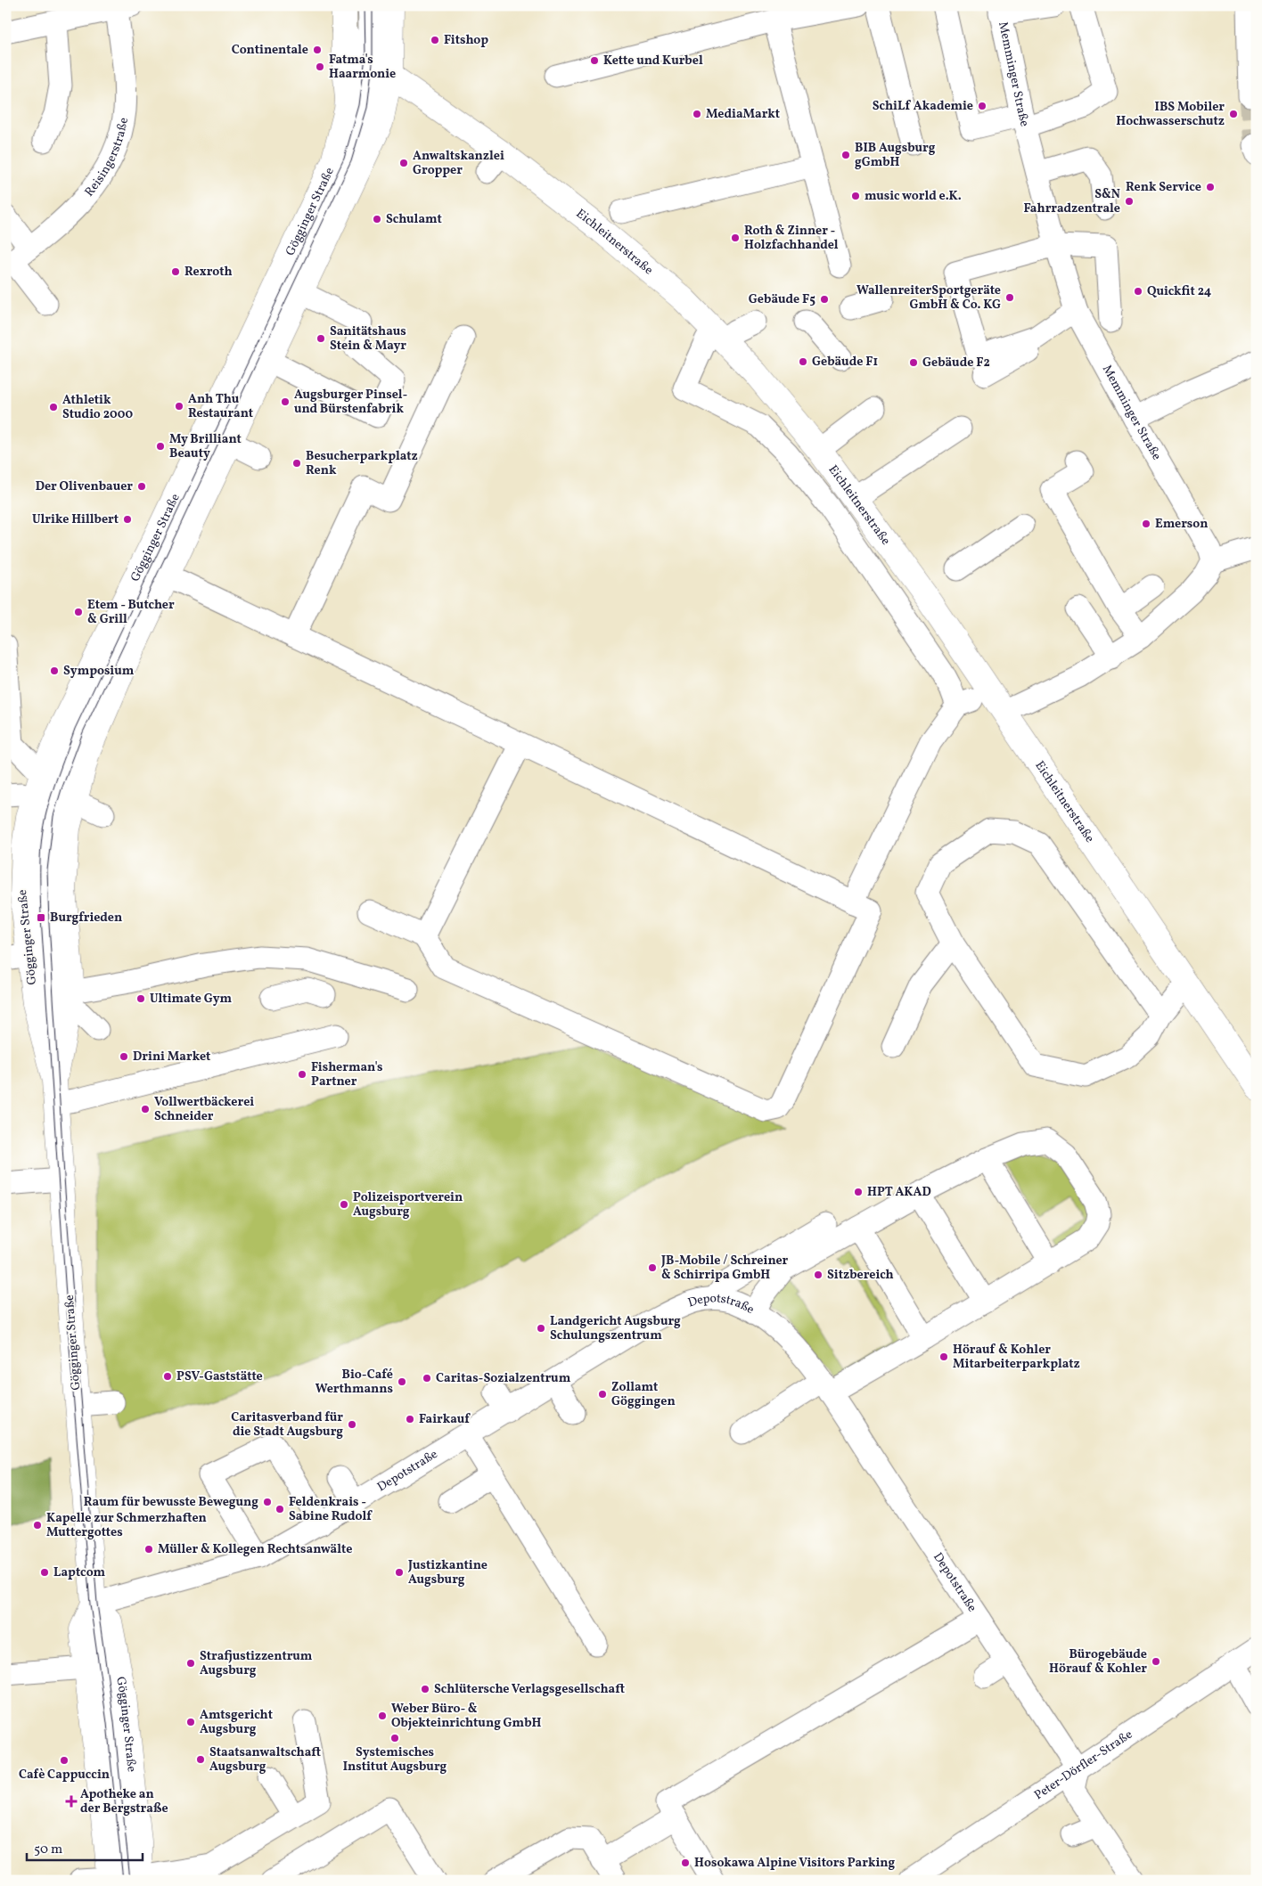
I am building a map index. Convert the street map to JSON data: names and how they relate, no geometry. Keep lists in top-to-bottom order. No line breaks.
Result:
{"streets":{"main road":["Gögginger Straße","Eichleitnerstraße"],"street":["Memminger Straße","Reisingerstraße","Depotstraße","Peter-Dörfler-Straße"]},"crossings":[["Gögginger Straße","Eichleitnerstraße"],["Gögginger Straße","Depotstraße"],["Depotstraße","Peter-Dörfler-Straße"]],"places":{"other":["Fitshop","Continentale","Kette und Kurbel","Fatma's Haarmonie","SchiLf Akademie","MediaMarkt","IBS Mobiler Hochwasserschutz","BIB Augsburg gGmbH","Anwaltskanzlei Gropper","Renk Service","music world e.K.","S&N Fahrradzentrale","Schulamt","Roth & Zinner - Holzfachhandel","Rexroth","Quickfit 24","WallenreiterSportgeräte GmbH & Co. KG","Gebäude F5","Sanitätshaus Stein & Mayr","Gebäude F1","Gebäude F2","Augsburger Pinsel- und Bürstenfabrik","Anh Thu Restaurant","Athletik Studio 2000","My Brilliant Beauty","Besucherparkplatz Renk","Der Olivenbauer","Ulrike Hillbert","Emerson","Etem - Butcher & Grill","Symposium","Ultimate Gym","Drini Market","Fisherman's Partner","Vollwertbäckerei Schneider","HPT AKAD","Polizeisportverein Augsburg","JB-Mobile / Schreiner & Schirripa GmbH","Sitzbereich","Landgericht Augsburg Schulungszentrum","Hörauf & Kohler Mitarbeiterparkplatz","PSV-Gaststätte","Caritas-Sozialzentrum","Bio-Café Werthmanns","Zollamt Göggingen","Fairkauf","Caritasverband für die Stadt Augsburg","Raum für bewusste Bewegung","Feldenkrais - Sabine Rudolf","Kapelle zur Schmerzhaften Muttergottes","Müller & Kollegen Rechtsanwälte","Laptcom","Justizkantine Augsburg","Bürogebäude Hörauf & Kohler","Strafjustizzentrum Augsburg","Schlütersche Verlagsgesellschaft","Weber Büro- & Objekteinrichtung GmbH","Amtsgericht Augsburg","Systemisches Institut Augsburg","Staatsanwaltschaft Augsburg","Cafè Cappuccin","Hosokawa Alpine Visitors Parking"],"transit":["Burgfrieden"],"health":["Apotheke an der Bergstraße"]},"scale_bar":"50 m"}
